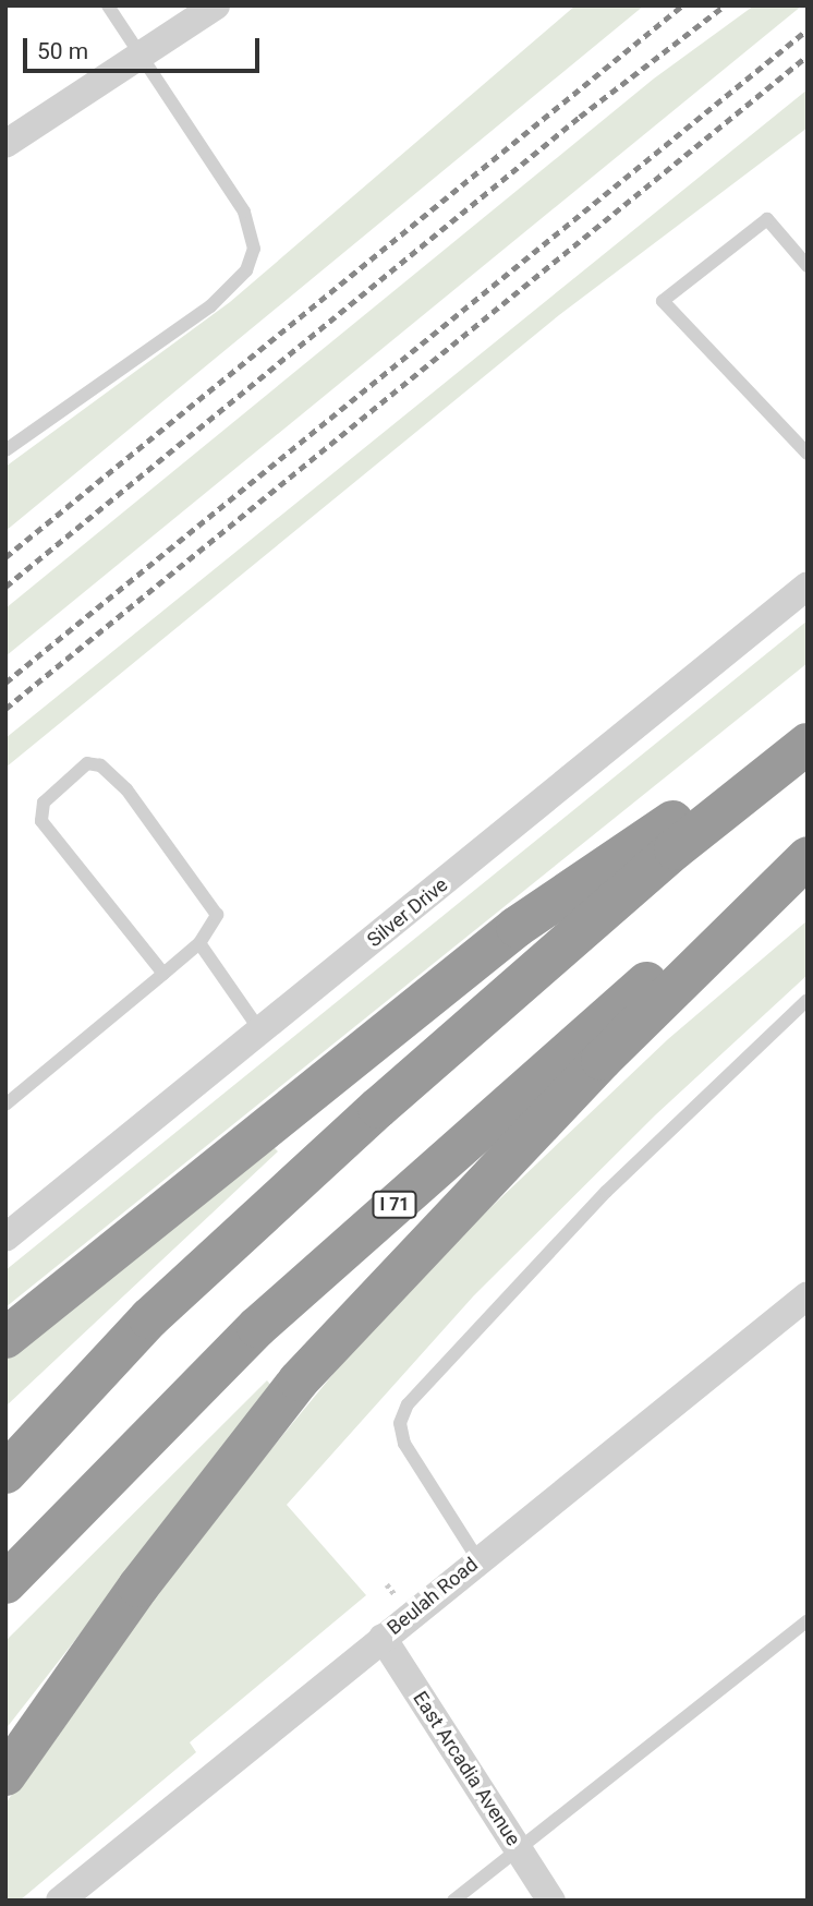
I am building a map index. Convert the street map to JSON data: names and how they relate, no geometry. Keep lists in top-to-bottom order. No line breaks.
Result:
{"streets":{"highway":["I 71"],"street":["Silver Drive","Beulah Road","East Arcadia Avenue"]},"crossings":[["Beulah Road","East Arcadia Avenue"]],"scale_bar":"50 m"}
